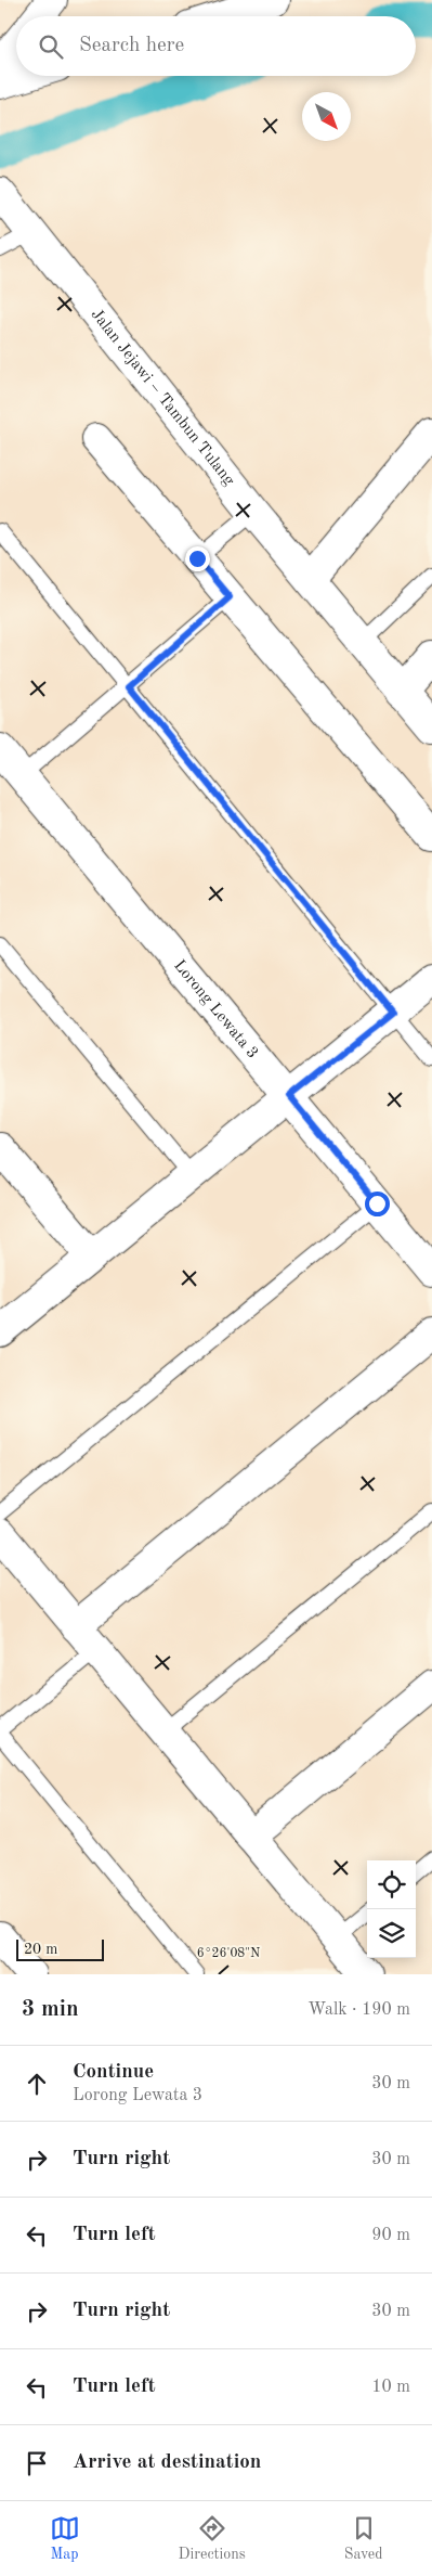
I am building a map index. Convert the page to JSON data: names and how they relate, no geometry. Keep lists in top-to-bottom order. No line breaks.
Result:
{"streets":{"street":["Jalan Jejawi – Tambun Tulang","Lorong Lewata 3"]},"scale_bar":"20 m","north":"bottom right","page":{"search":"Search here","scale":"20 m","heading":["3 min","Walk · 190 m"],"list":[["Continue","Lorong Lewata 3","30 m"],["Turn right","30 m"],["Turn left","90 m"],["Turn right","30 m"],["Turn left","10 m"],"Arrive at destination"],"nav":["Map","Directions","Saved"]},"coordinates":["6°26'08\"N"]}
